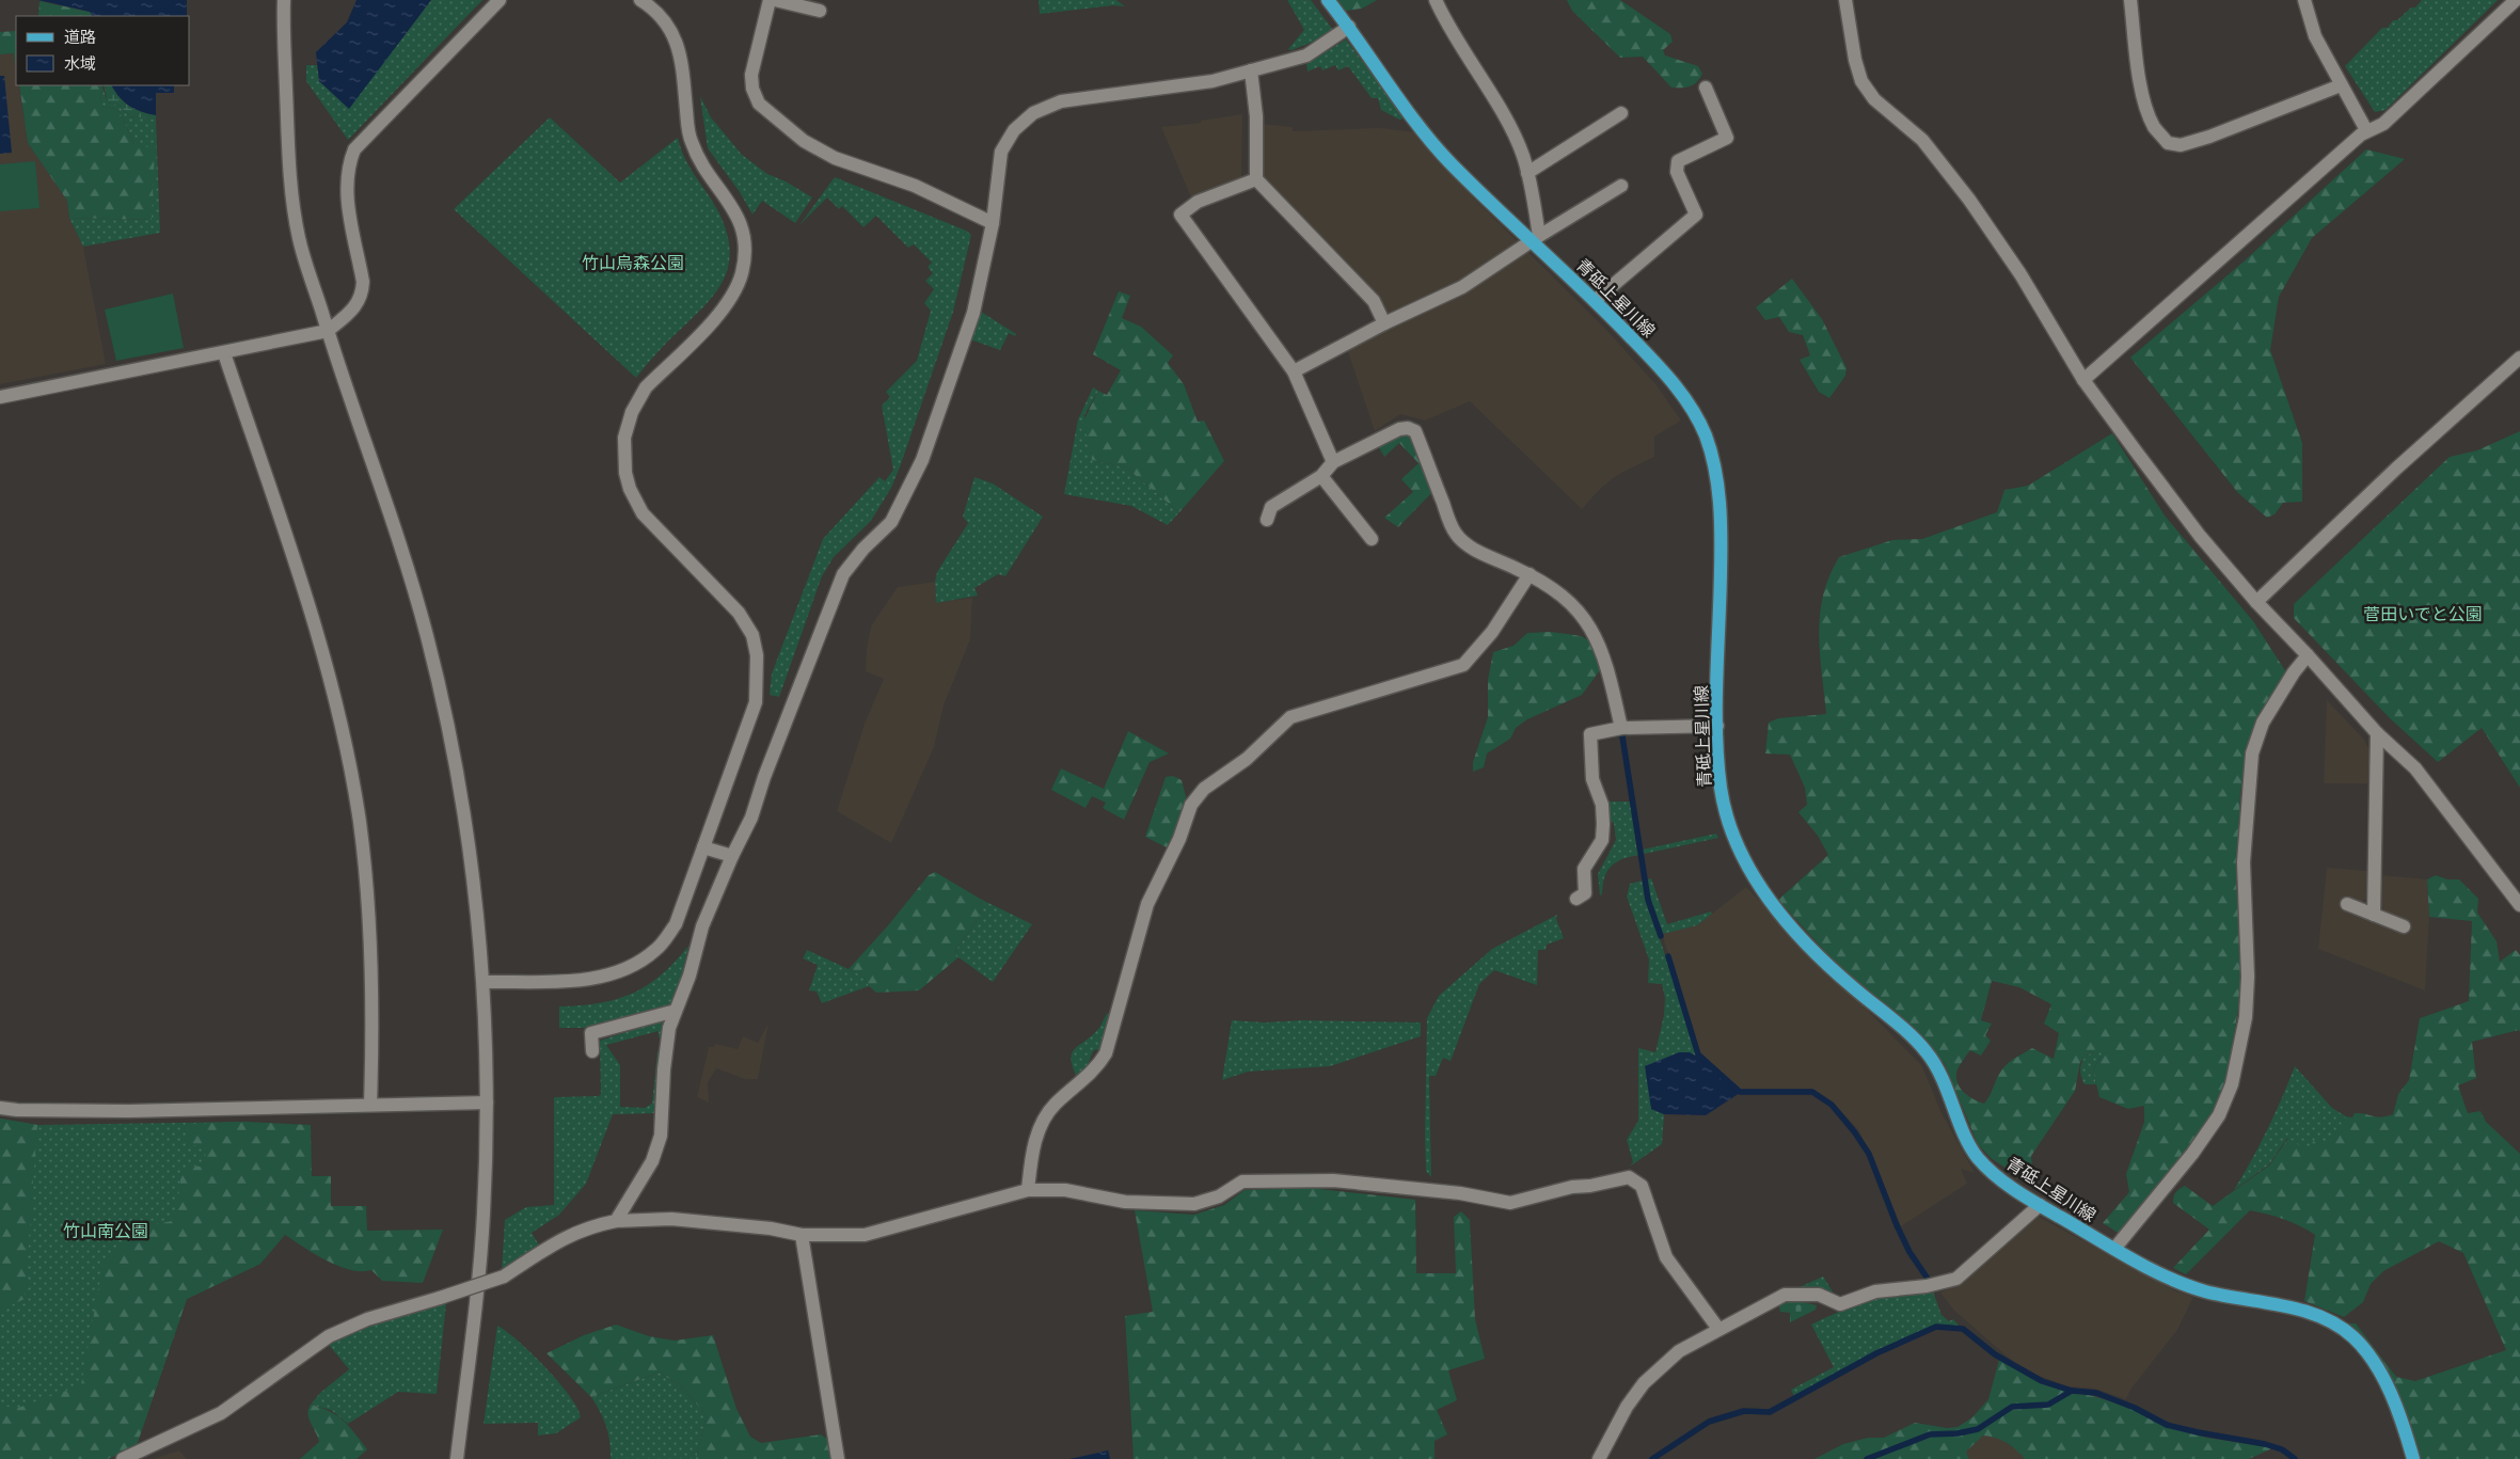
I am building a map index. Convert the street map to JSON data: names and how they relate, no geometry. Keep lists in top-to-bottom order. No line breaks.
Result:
{"streets":{"main road":["青砥上星川線"]},"parks":["竹山烏森公園","菅田いでと公園","竹山南公園"],"legend":["道路","水域"]}
